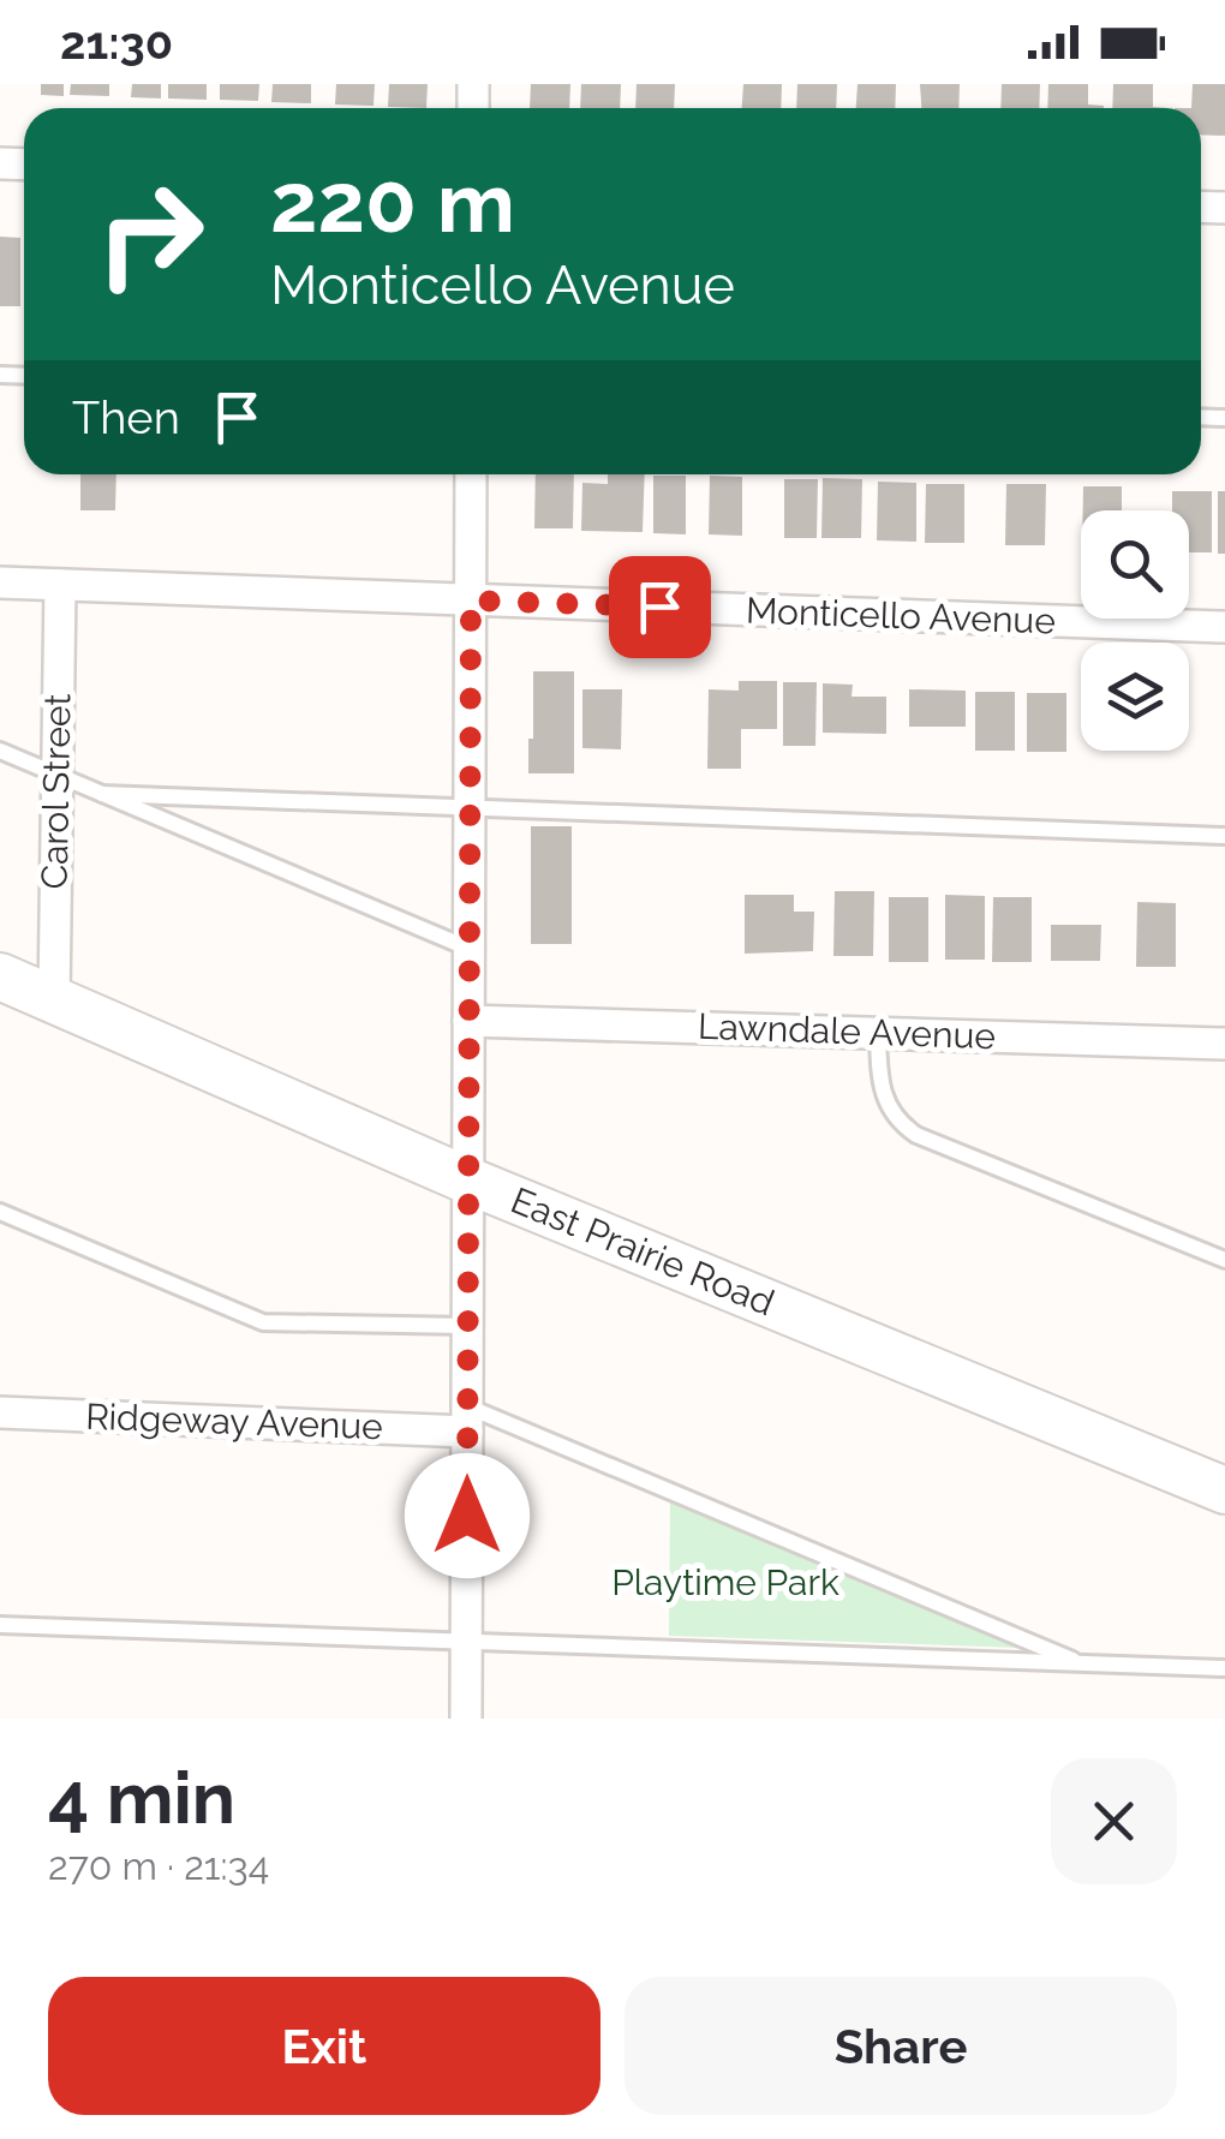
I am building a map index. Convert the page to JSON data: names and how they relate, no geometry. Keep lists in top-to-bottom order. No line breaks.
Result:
{"streets":{"street":["Monticello Avenue","Carol Street","Lawndale Avenue","East Prairie Road","Ridgeway Avenue"]},"crossings":[["Monticello Avenue","Carol Street"],["Carol Street","East Prairie Road"]],"parks":["Playtime Park"],"page":{"status":"21:30","turn":["220 m","Monticello Avenue"],"then":"Then","heading":["4 min","270 m · 21:34"],"buttons":["Exit","Share"]}}
